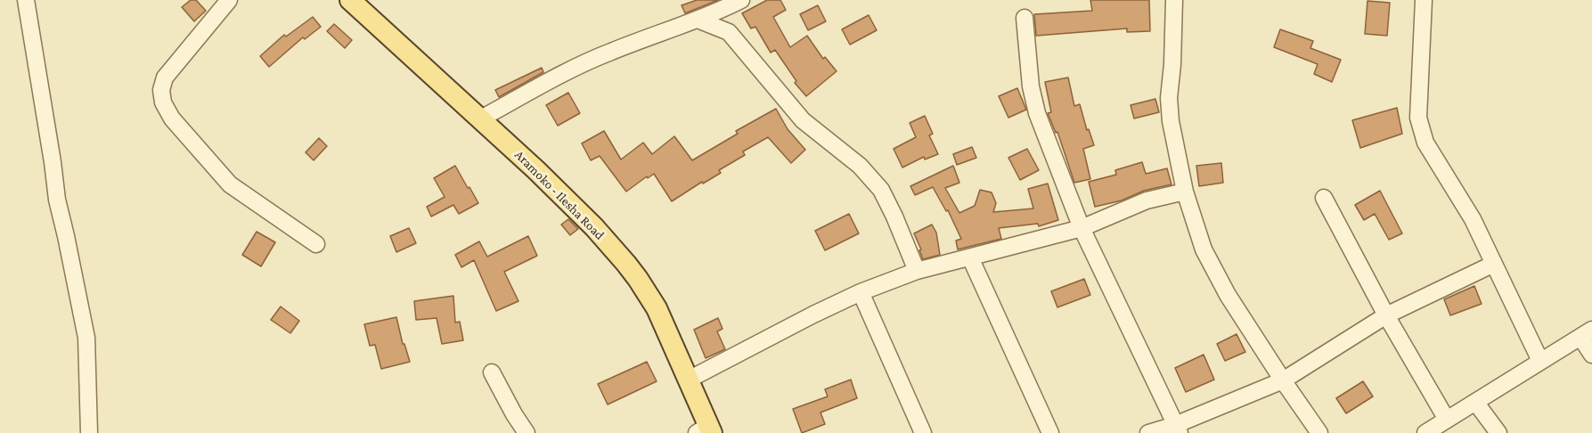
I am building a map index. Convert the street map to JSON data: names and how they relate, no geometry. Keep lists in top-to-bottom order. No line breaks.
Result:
{"streets":{"main road":["Aramoko - Ilesha Road"]}}
